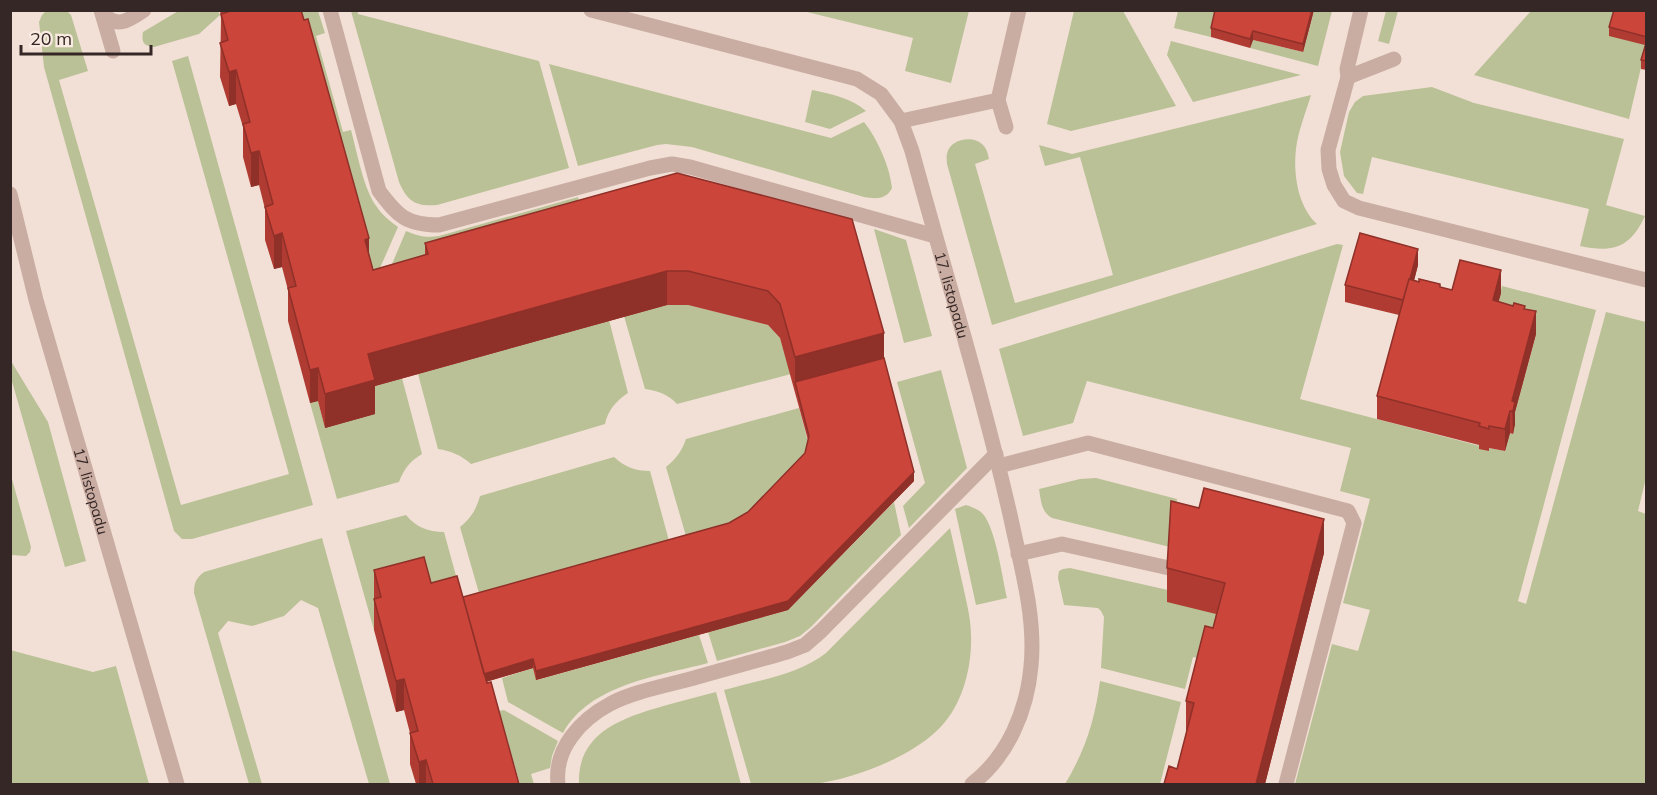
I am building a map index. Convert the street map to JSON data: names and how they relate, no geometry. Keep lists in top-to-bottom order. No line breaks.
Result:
{"streets":{"street":["17. listopadu"]},"scale_bar":"20 m"}
